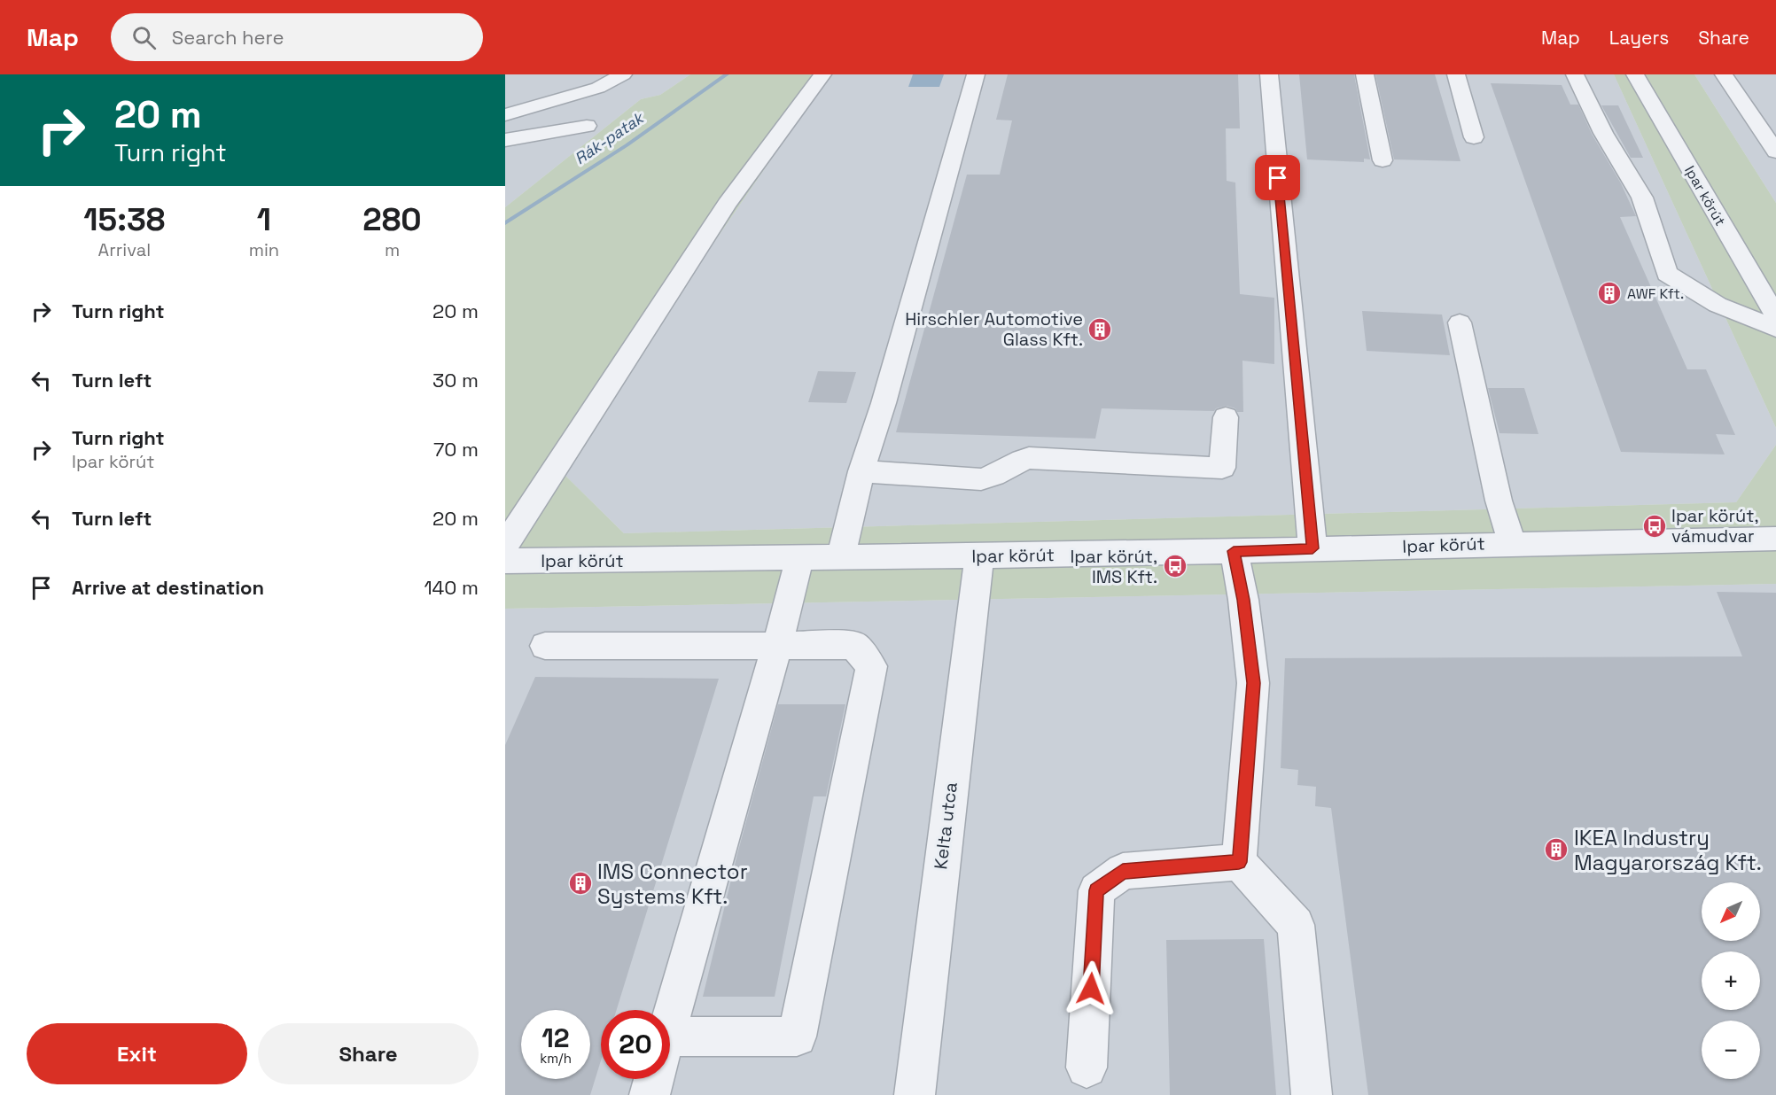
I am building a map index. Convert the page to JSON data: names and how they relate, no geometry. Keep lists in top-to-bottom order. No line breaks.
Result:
{"streets":{"street":["Ipar körút","Kelta utca"]},"crossings":[["Ipar körút","Kelta utca"]],"water":["Rák-patak"],"places":{"building":["AWF Kft.","Hirschler Automotive Glass Kft.","IKEA Industry Magyarország Kft.","IMS Connector Systems Kft."],"bus stop":["Ipar körút, vámudvar","Ipar körút, IMS Kft."]},"north":"bottom left","page":{"header":"Map","search":"Search here","nav":["Map","Layers","Share"],"turn":["20 m","Turn right"],"eta":["15:38","Arrival","1","min","280","m"],"list":[{"name":"Turn right","value":"20 m"},{"name":"Turn left","value":"30 m"},{"name":"Turn right","note":"Ipar körút","value":"70 m"},{"name":"Turn left","value":"20 m"},{"name":"Arrive at destination","value":"140 m"}],"map_buttons":["+","−"],"speed":"12 km/h","limit":"20","buttons":["Exit","Share"]}}
